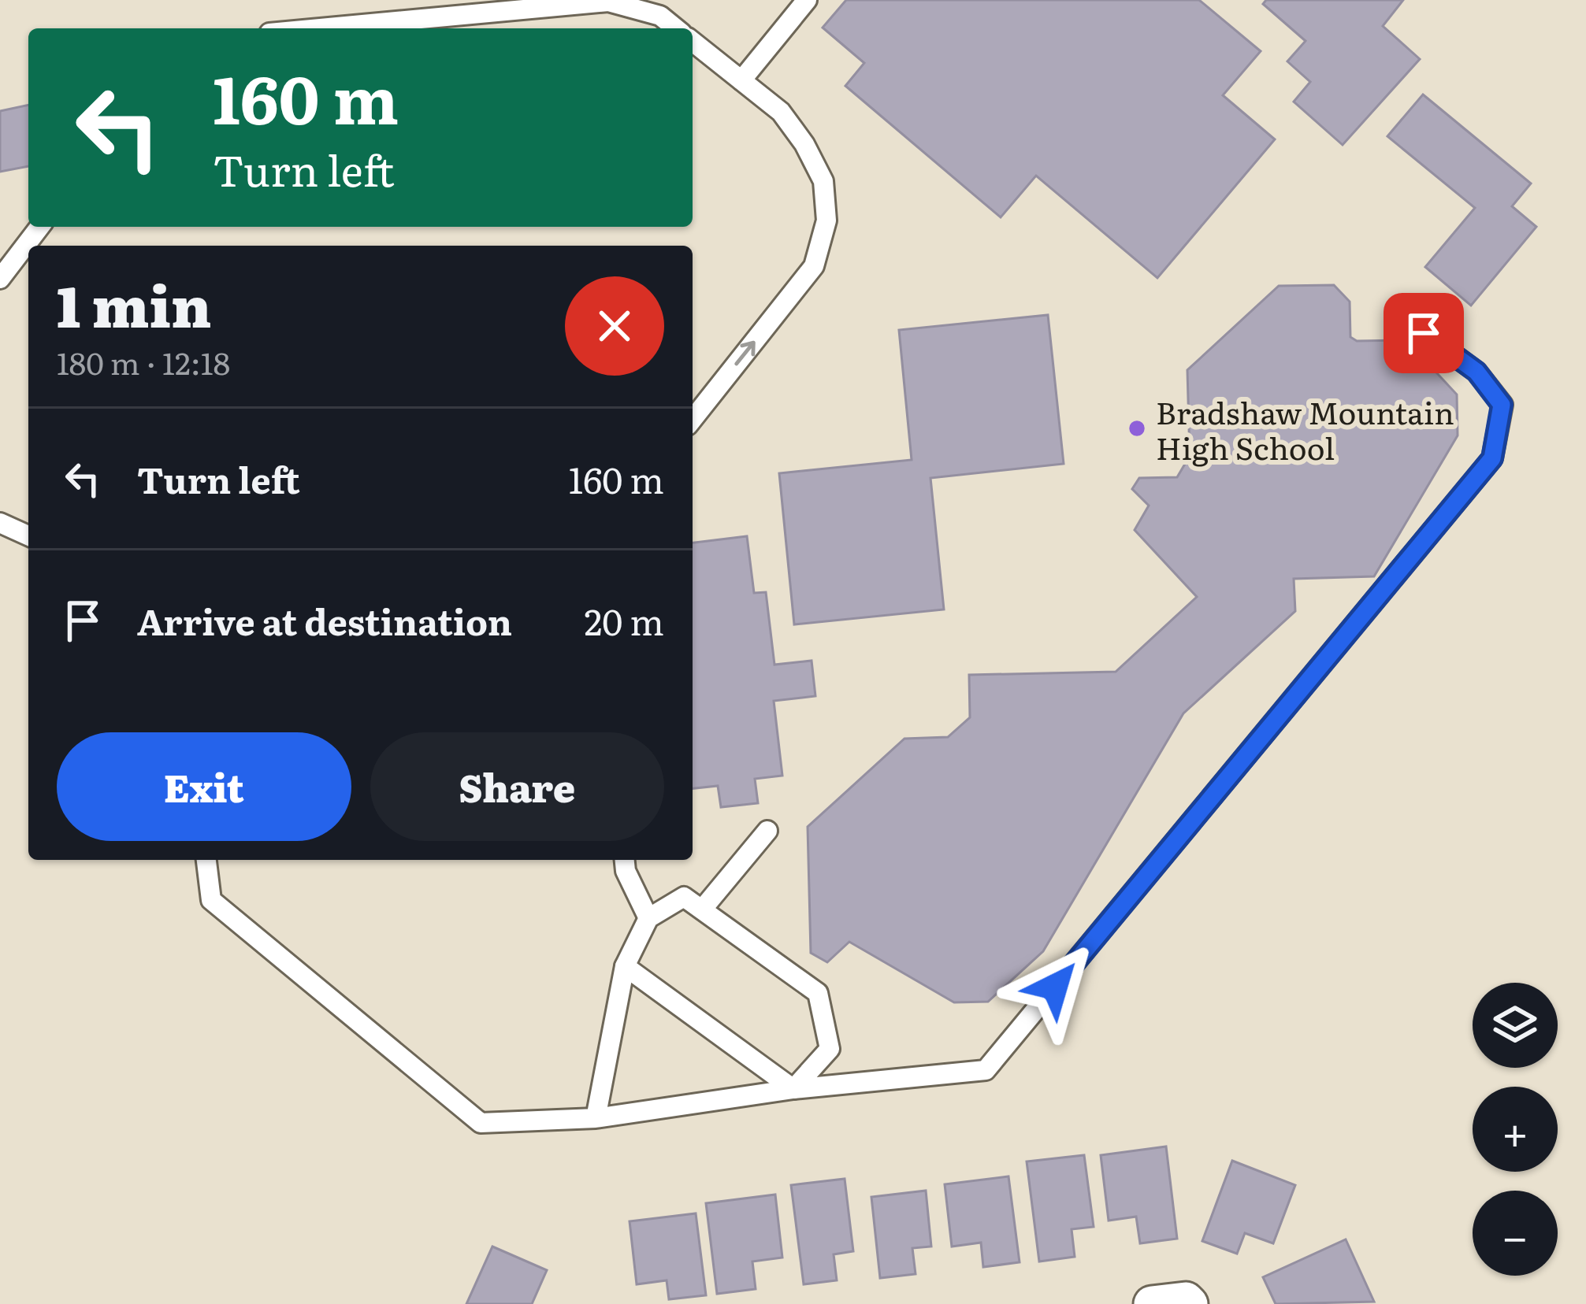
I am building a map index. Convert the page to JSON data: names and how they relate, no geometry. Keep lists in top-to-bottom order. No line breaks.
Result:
{"places":["Bradshaw Mountain High School"],"page":{"turn":["160 m","Turn left"],"heading":["1 min","180 m · 12:18"],"list":[{"name":"Turn left","value":"160 m"},{"name":"Arrive at destination","value":"20 m"}],"buttons":["Exit","Share"],"map_buttons":["+","−"]}}
